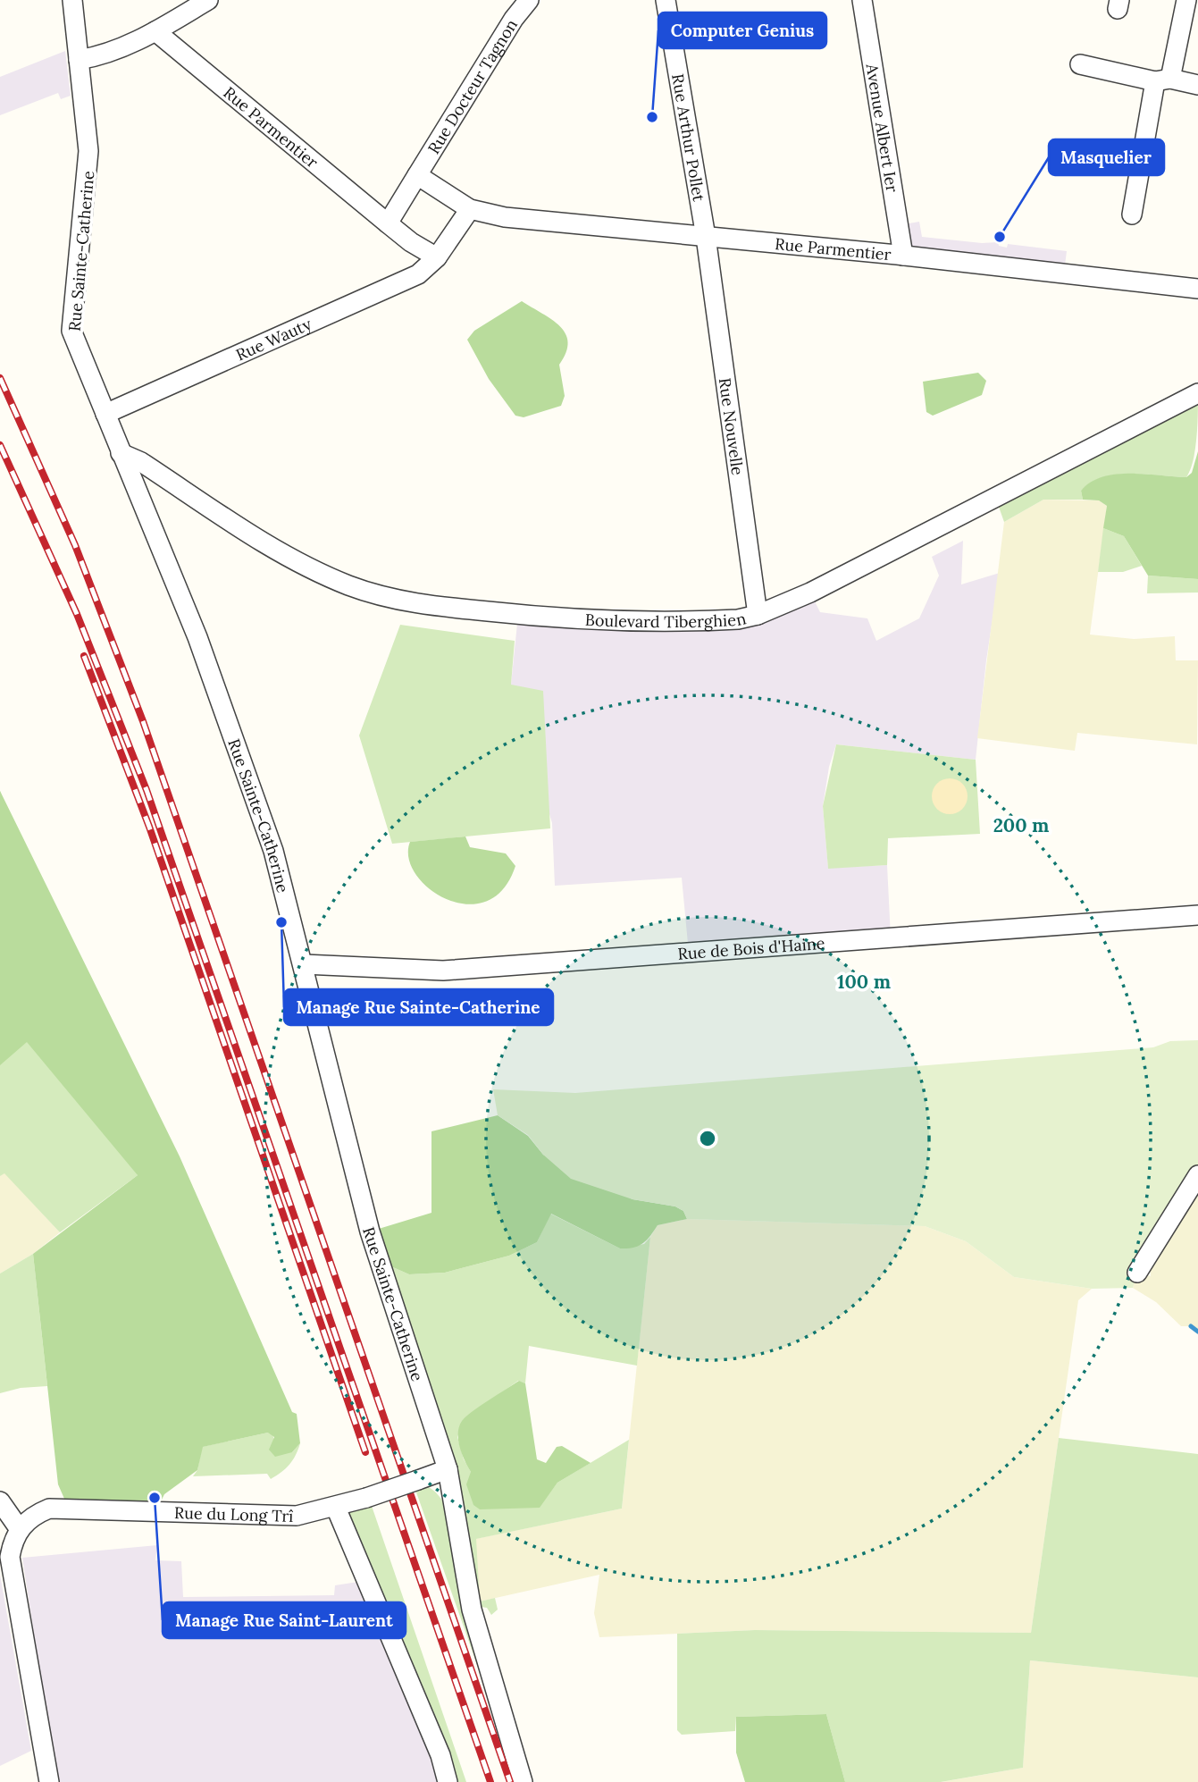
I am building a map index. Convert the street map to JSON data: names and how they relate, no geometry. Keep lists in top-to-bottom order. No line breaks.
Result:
{"streets":{"street":["Rue Docteur Tagnon","Rue Parmentier","Avenue Albert Ier","Rue Arthur Pollet","Rue Sainte-Catherine","Rue Wauty","Rue Nouvelle","Boulevard Tiberghien","Rue de Bois d'Haine","Rue du Long Trî"]},"crossings":[["Rue Docteur Tagnon","Rue Parmentier"],["Rue Parmentier","Avenue Albert Ier"],["Rue Parmentier","Rue Arthur Pollet"],["Rue Parmentier","Rue Wauty"],["Rue Parmentier","Rue Nouvelle"],["Rue Arthur Pollet","Rue Nouvelle"],["Rue Sainte-Catherine","Rue Wauty"],["Rue Sainte-Catherine","Boulevard Tiberghien"],["Rue Sainte-Catherine","Rue de Bois d'Haine"],["Rue Sainte-Catherine","Rue du Long Trî"],["Rue Nouvelle","Boulevard Tiberghien"]],"places":["Computer Genius","Masquelier","Manage Rue Sainte-Catherine","Manage Rue Saint-Laurent"],"rings":["200 m","100 m"]}
